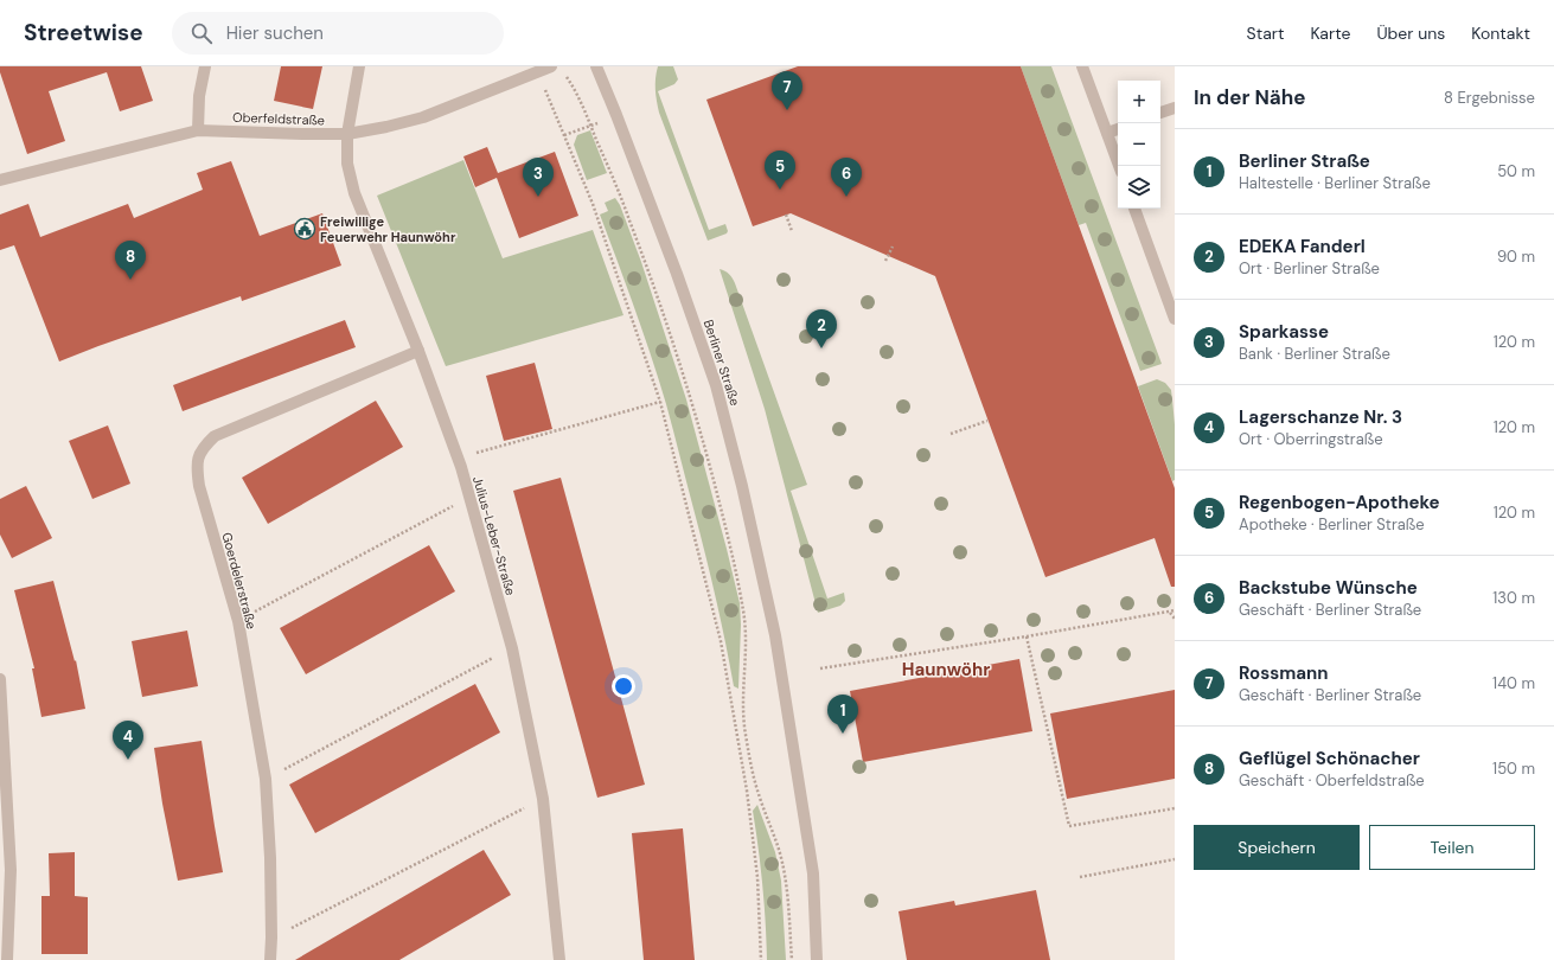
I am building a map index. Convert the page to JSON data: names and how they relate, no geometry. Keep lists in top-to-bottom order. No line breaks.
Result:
{"streets":{"street":["Oberfeldstraße","Berliner Straße","Julius-Leber-Straße","Goerdelerstraße"]},"crossings":[["Oberfeldstraße","Julius-Leber-Straße"],["Julius-Leber-Straße","Goerdelerstraße"]],"districts":["Haunwöhr"],"places":{"public building":["Freiwillige Feuerwehr Haunwöhr"]},"page":{"header":"Streetwise","search":"Hier suchen","nav":["Start","Karte","Über uns","Kontakt"],"heading":["In der Nähe","8 Ergebnisse"],"pins":["7","5","3","6","8","2","1","4"],"map_buttons":["+","−"],"list":[{"mark":"1","name":"Berliner Straße","note":"Haltestelle · Berliner Straße","value":"50 m"},{"mark":"2","name":"EDEKA Fanderl","note":"Ort · Berliner Straße","value":"90 m"},{"mark":"3","name":"Sparkasse","note":"Bank · Berliner Straße","value":"120 m"},{"mark":"4","name":"Lagerschanze Nr. 3","note":"Ort · Oberringstraße","value":"120 m"},{"mark":"5","name":"Regenbogen-Apotheke","note":"Apotheke · Berliner Straße","value":"120 m"},{"mark":"6","name":"Backstube Wünsche","note":"Geschäft · Berliner Straße","value":"130 m"},{"mark":"7","name":"Rossmann","note":"Geschäft · Berliner Straße","value":"140 m"},{"mark":"8","name":"Geflügel Schönacher","note":"Geschäft · Oberfeldstraße","value":"150 m"}],"buttons":["Speichern","Teilen"]}}
